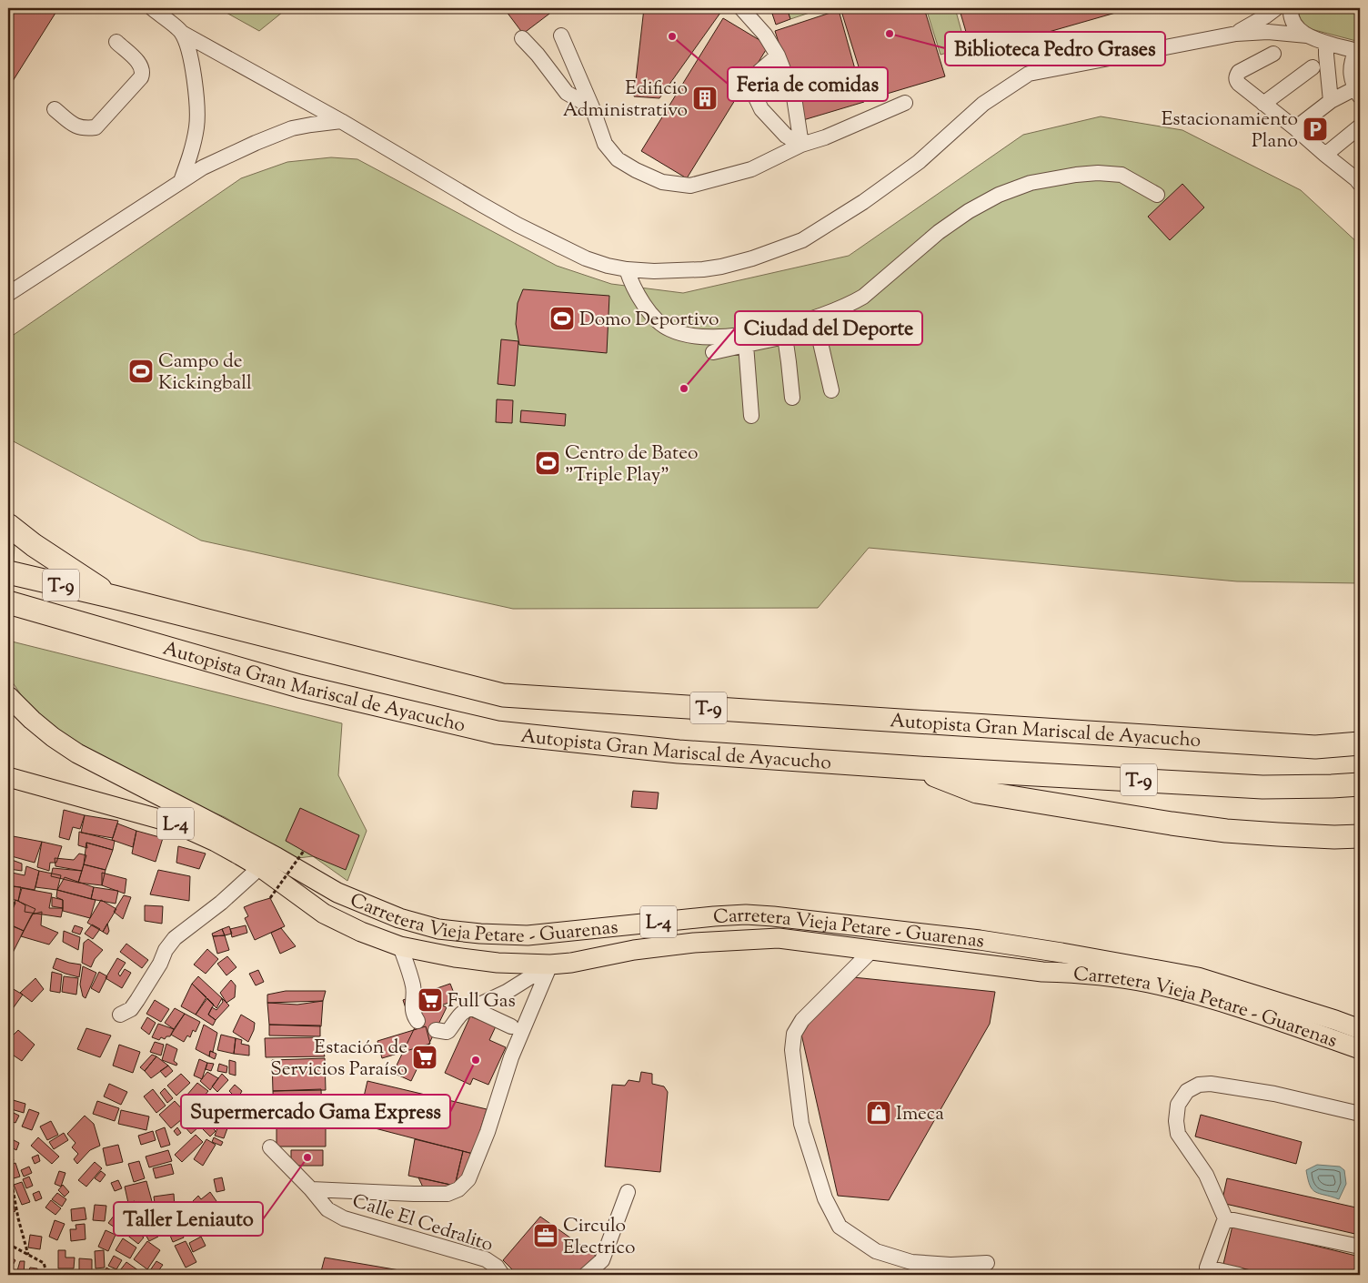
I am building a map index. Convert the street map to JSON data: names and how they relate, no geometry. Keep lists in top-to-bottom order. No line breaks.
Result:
{"streets":{"highway":["T-9","Autopista Gran Mariscal de Ayacucho"],"main road":["L-4","Carretera Vieja Petare - Guarenas"],"street":["Calle El Cedralito"]},"crossings":[["Carretera Vieja Petare - Guarenas","Calle El Cedralito"]],"places":{"other":["Biblioteca Pedro Grases","Feria de comidas","Ciudad del Deporte","Supermercado Gama Express","Taller Leniauto"],"building":["Edificio Administrativo"],"parking":["Estacionamiento Plano"],"sports":["Domo Deportivo","Campo de Kickingball","Centro de Bateo \"Triple Play\""],"supermarket":["Full Gas","Estación de Servicios Paraíso"],"shop":["Imeca"],"office":["Circulo Electrico"]}}
